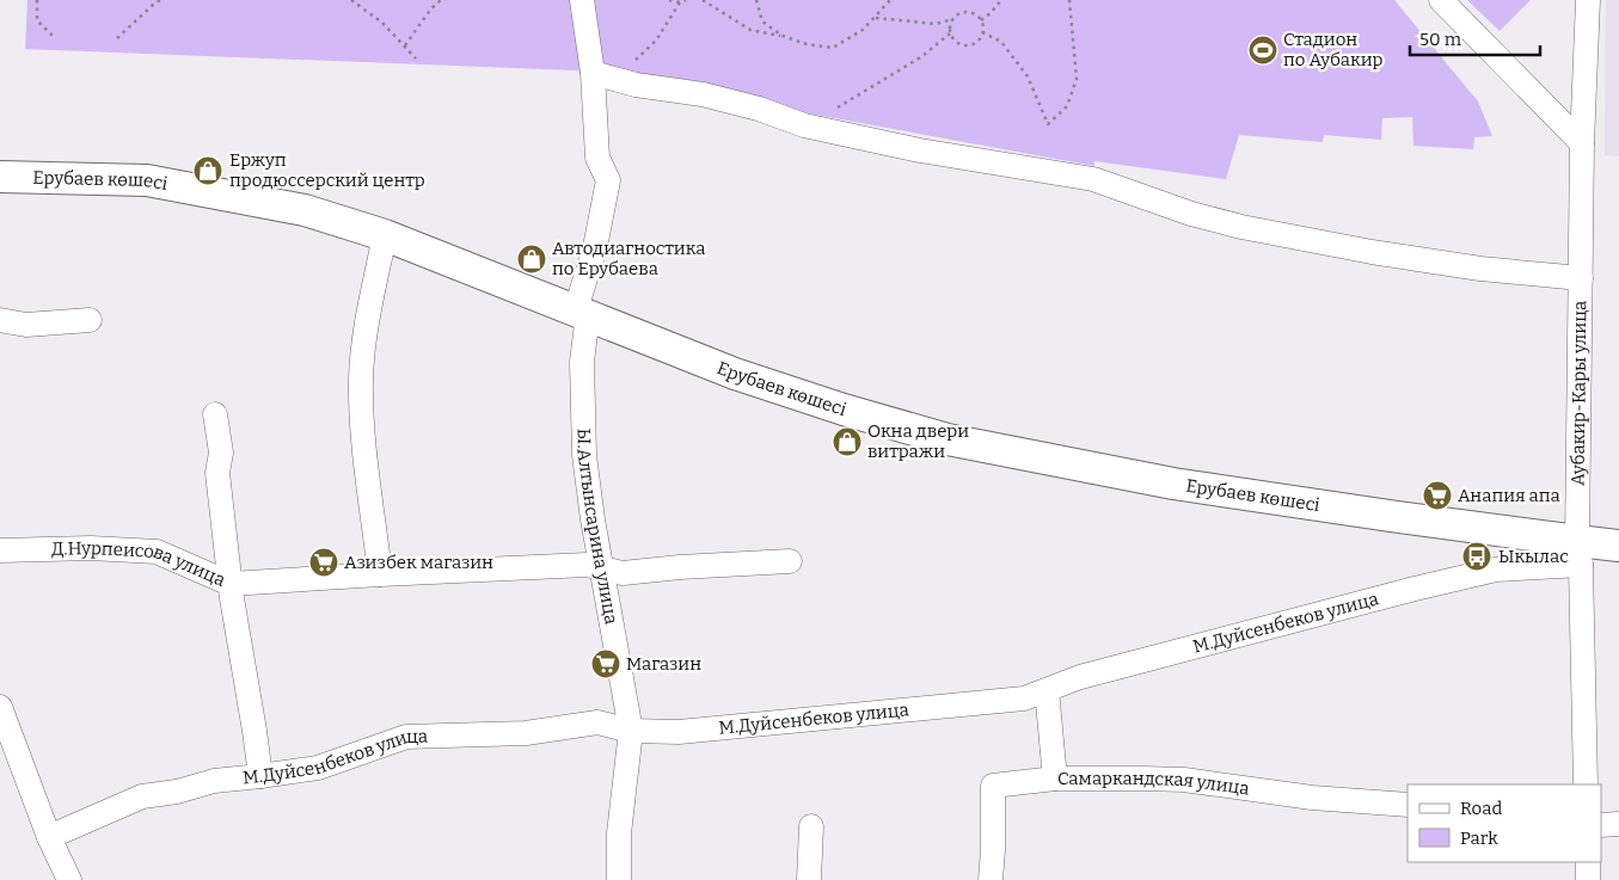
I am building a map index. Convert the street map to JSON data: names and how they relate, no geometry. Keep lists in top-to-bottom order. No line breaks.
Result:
{"streets":{"main road":["Ерубаев көшесі"],"street":["Аубакир-Кары улица","Ы.Алтынсарина улица","Д.Нурпеисова улица","М.Дуйсенбеков улица","Самаркандская улица"]},"crossings":[["Ерубаев көшесі","Аубакир-Кары улица"],["Ерубаев көшесі","Ы.Алтынсарина улица"],["Ерубаев көшесі","М.Дуйсенбеков улица"],["Аубакир-Кары улица","М.Дуйсенбеков улица"],["Ы.Алтынсарина улица","Д.Нурпеисова улица"],["Ы.Алтынсарина улица","М.Дуйсенбеков улица"]],"places":{"sports":["Стадион по Аубакир"],"shop":["Ержуп продюссерский центр","Автодиагностика по Ерубаева","Окна двери витражи"],"supermarket":["Анапия апа","Азизбек магазин","Магазин"],"bus stop":["Ыкылас"]},"legend":["Road","Park"],"scale_bar":"50 m"}
